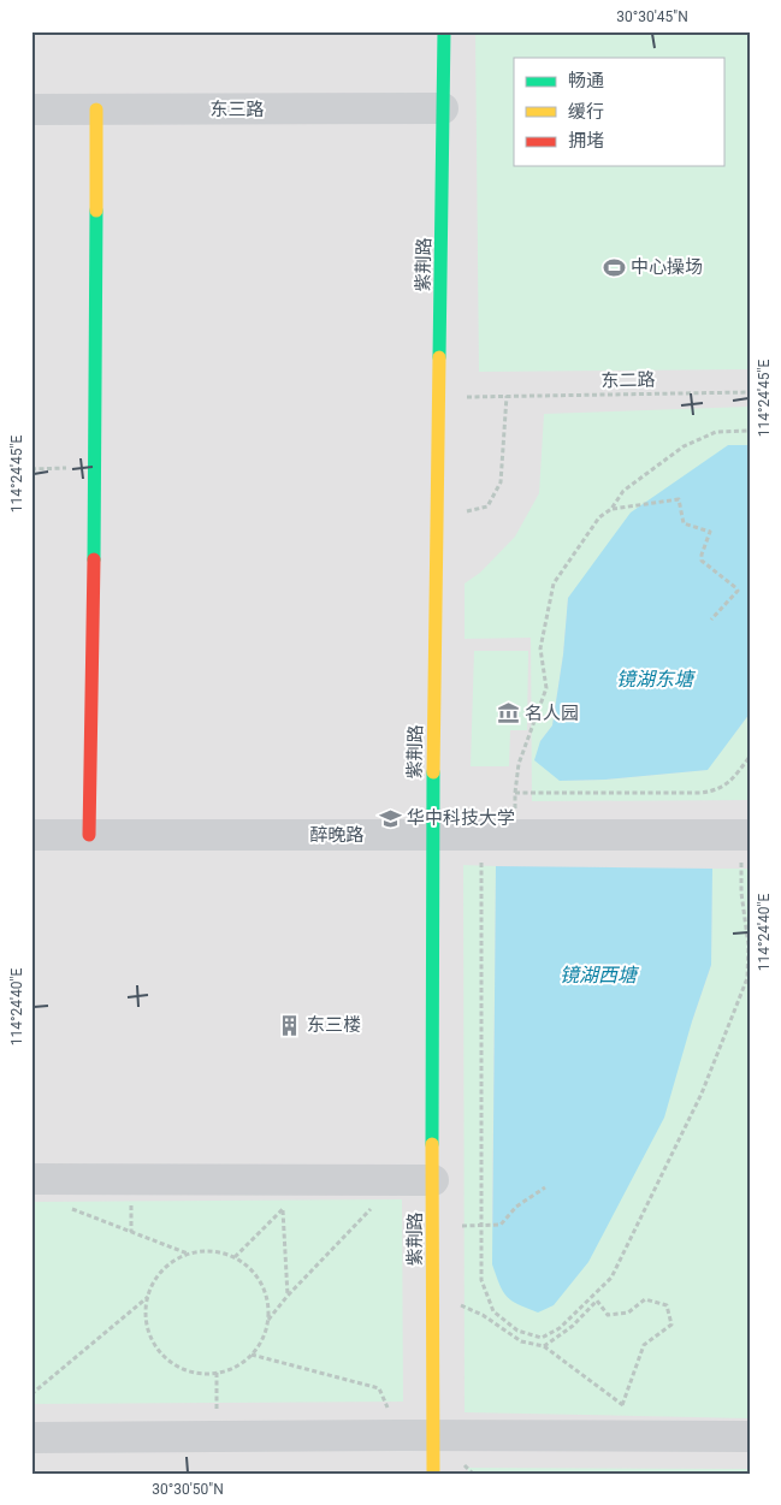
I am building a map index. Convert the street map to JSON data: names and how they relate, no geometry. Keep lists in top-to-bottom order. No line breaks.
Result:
{"streets":{"street":["东三路","紫荆路","醉晚路"],"path":["东二路"]},"crossings":[["东三路","紫荆路"],["紫荆路","东二路"],["紫荆路","醉晚路"]],"water":["镜湖东塘","镜湖西塘"],"places":{"sports":["中心操场"],"museum":["名人园"],"school or university":["华中科技大学"],"building":["东三楼"]},"legend":["畅通","缓行","拥堵"],"coordinates":["30°30'45\"N","114°24'45\"E","114°24'40\"E","30°30'50\"N"]}
